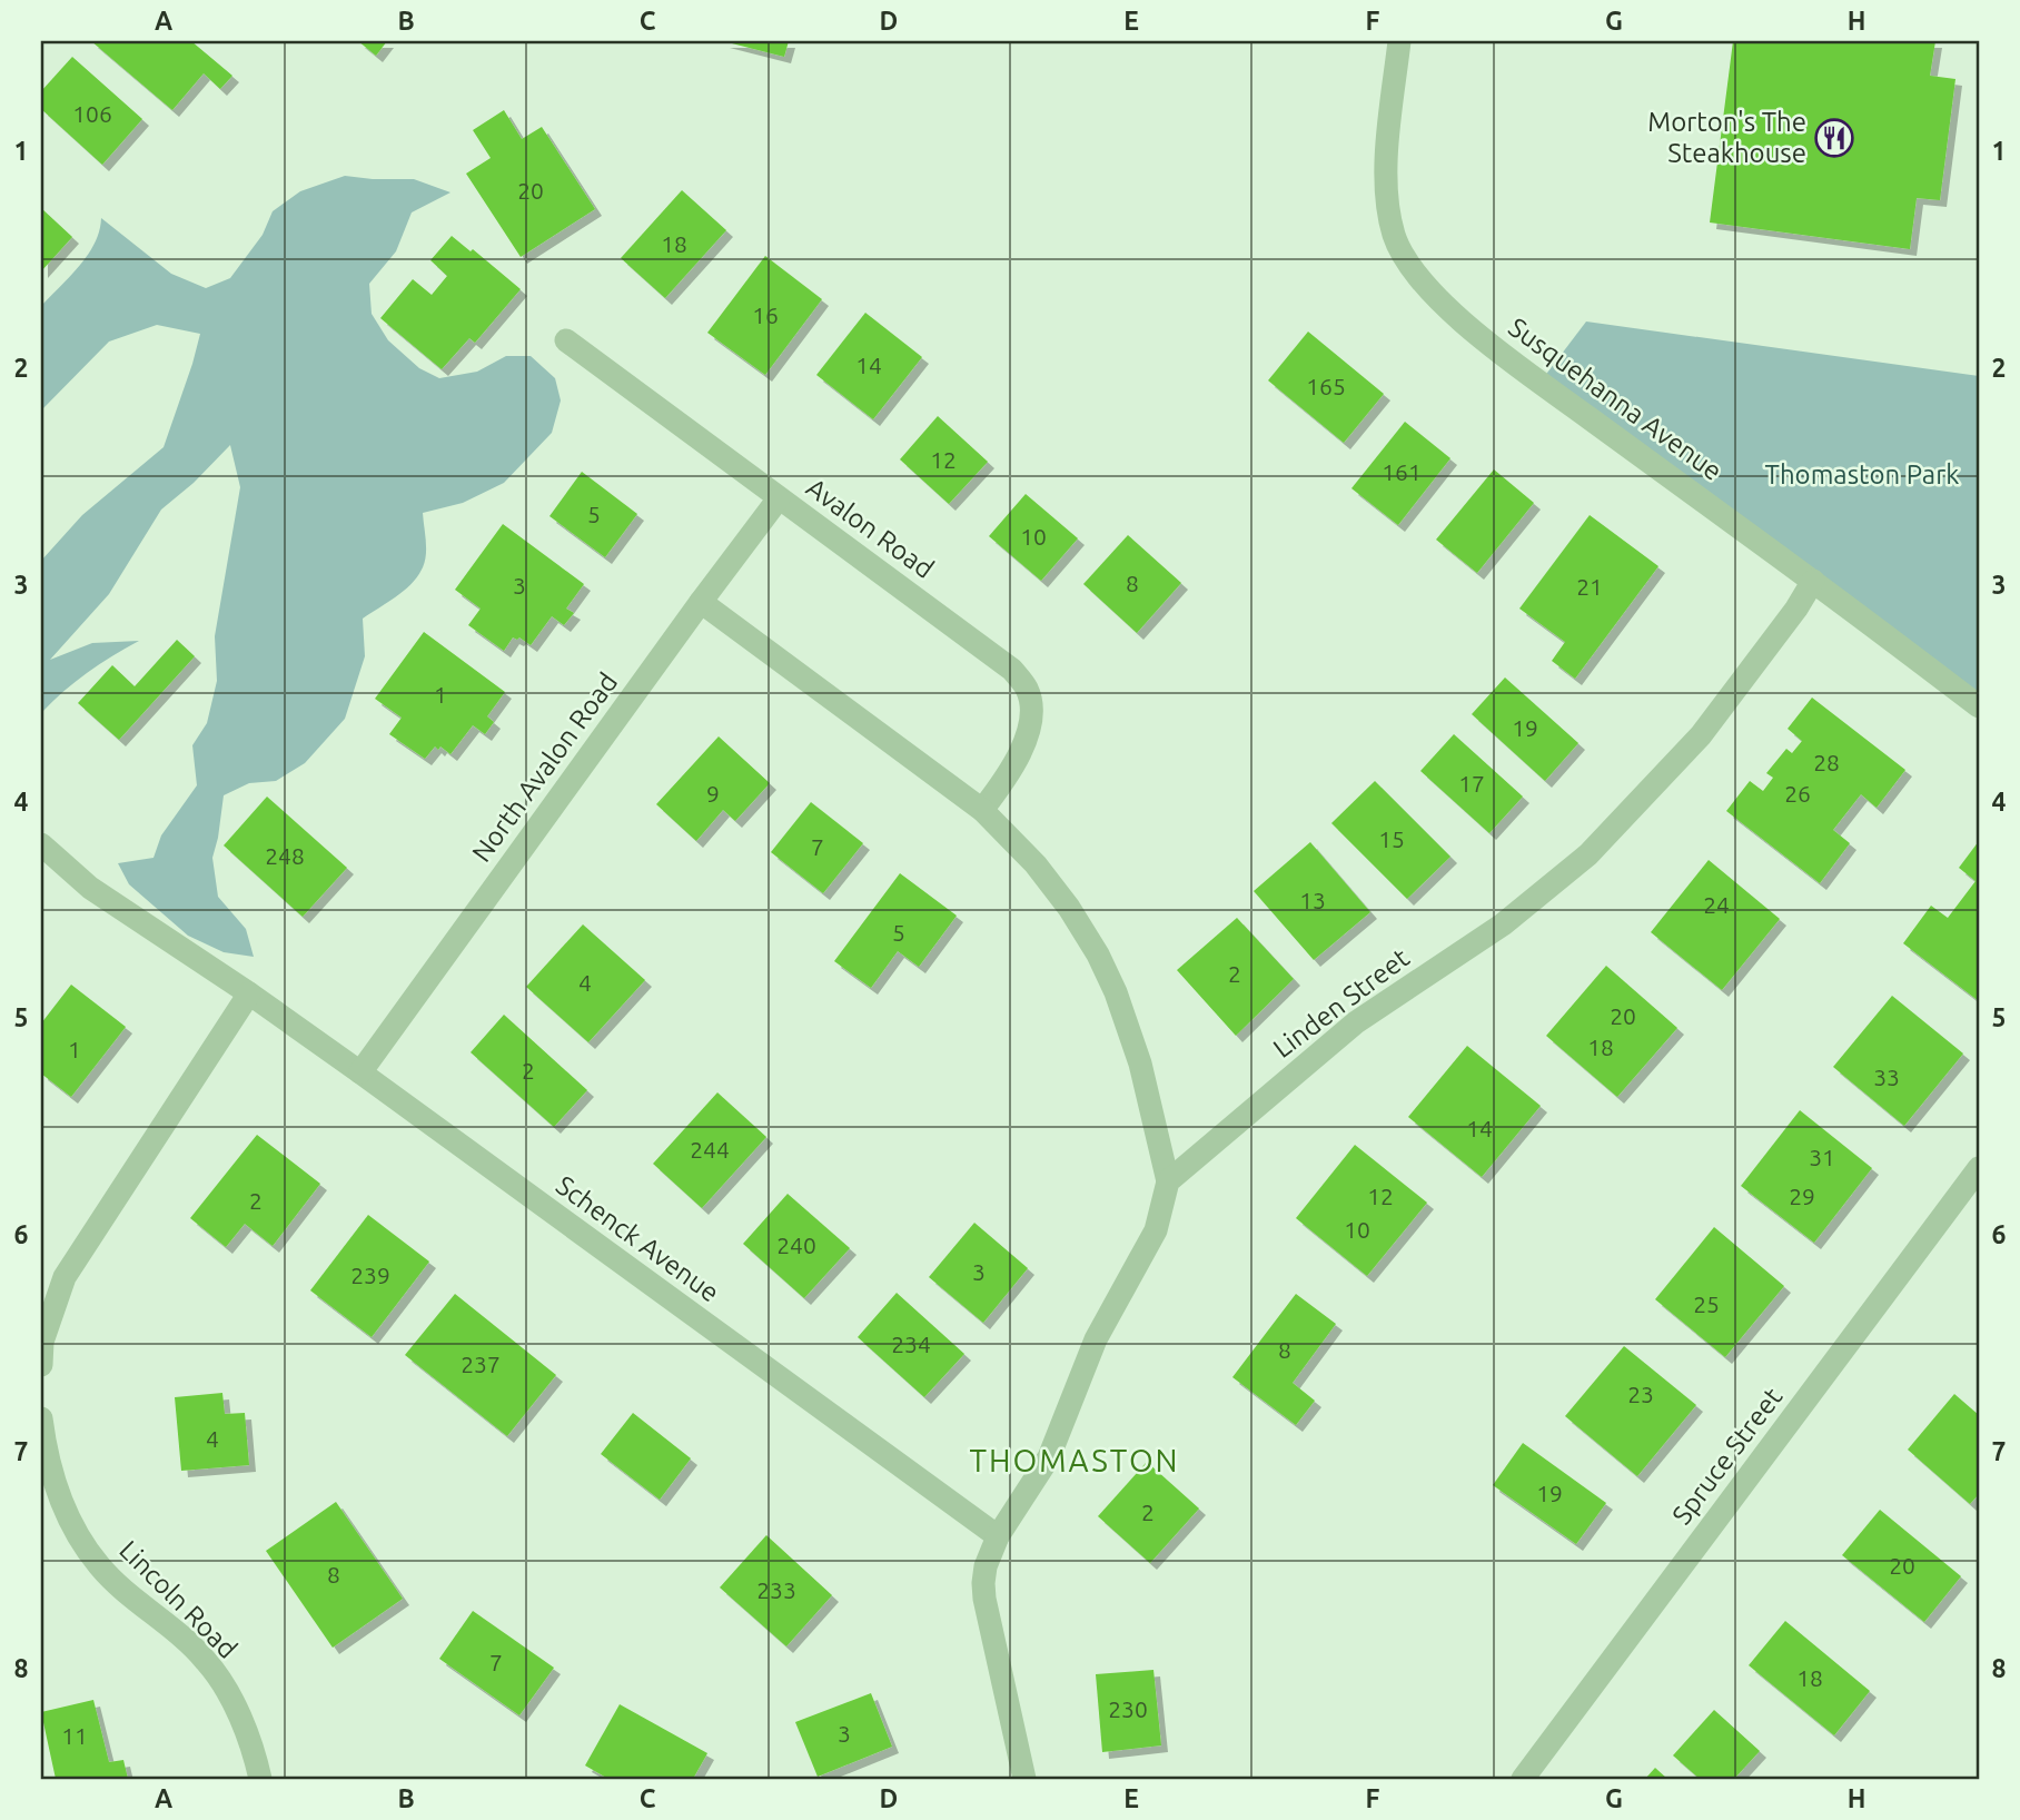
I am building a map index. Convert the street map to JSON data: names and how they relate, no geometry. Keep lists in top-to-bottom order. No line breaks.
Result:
{"streets":{"street":["Susquehanna Avenue","Avalon Road","North Avalon Road","Linden Street","Schenck Avenue","Spruce Street","Lincoln Road"]},"crossings":[["Susquehanna Avenue","Linden Street"],["Avalon Road","North Avalon Road"],["North Avalon Road","Schenck Avenue"]],"districts":["THOMASTON"],"parks":["Thomaston Park"],"places":{"restaurant":["Morton's The Steakhouse"]},"house_numbers":["106","20","18","16","14","165","12","161","5","10","8","3","21","1","19","28","17","9","26","15","7","248","13","24","5","2","4","20","18","1","2","33","14","244","31","12","29","2","10","240","3","239","25","234","8","237","23","4","19","2","20","8","233","7","18","230","3","11"],"grid":{"columns":["A","B","C","D","E","F","G","H"],"rows":["1","2","3","4","5","6","7","8"]}}
